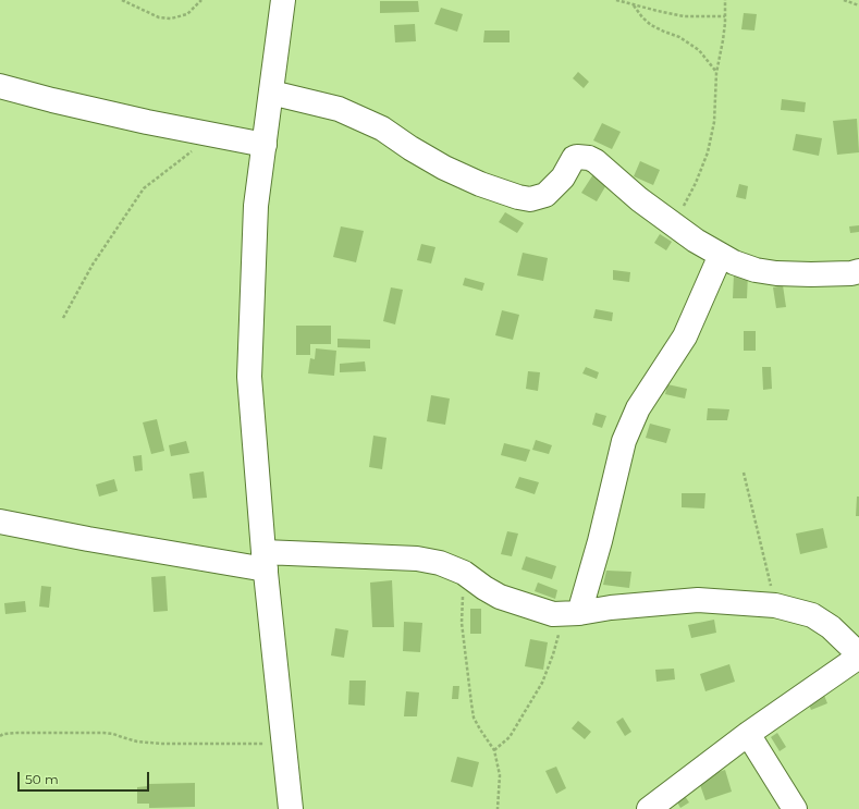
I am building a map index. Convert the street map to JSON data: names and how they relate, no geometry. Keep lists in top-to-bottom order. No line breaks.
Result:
{"scale_bar":"50 m"}
